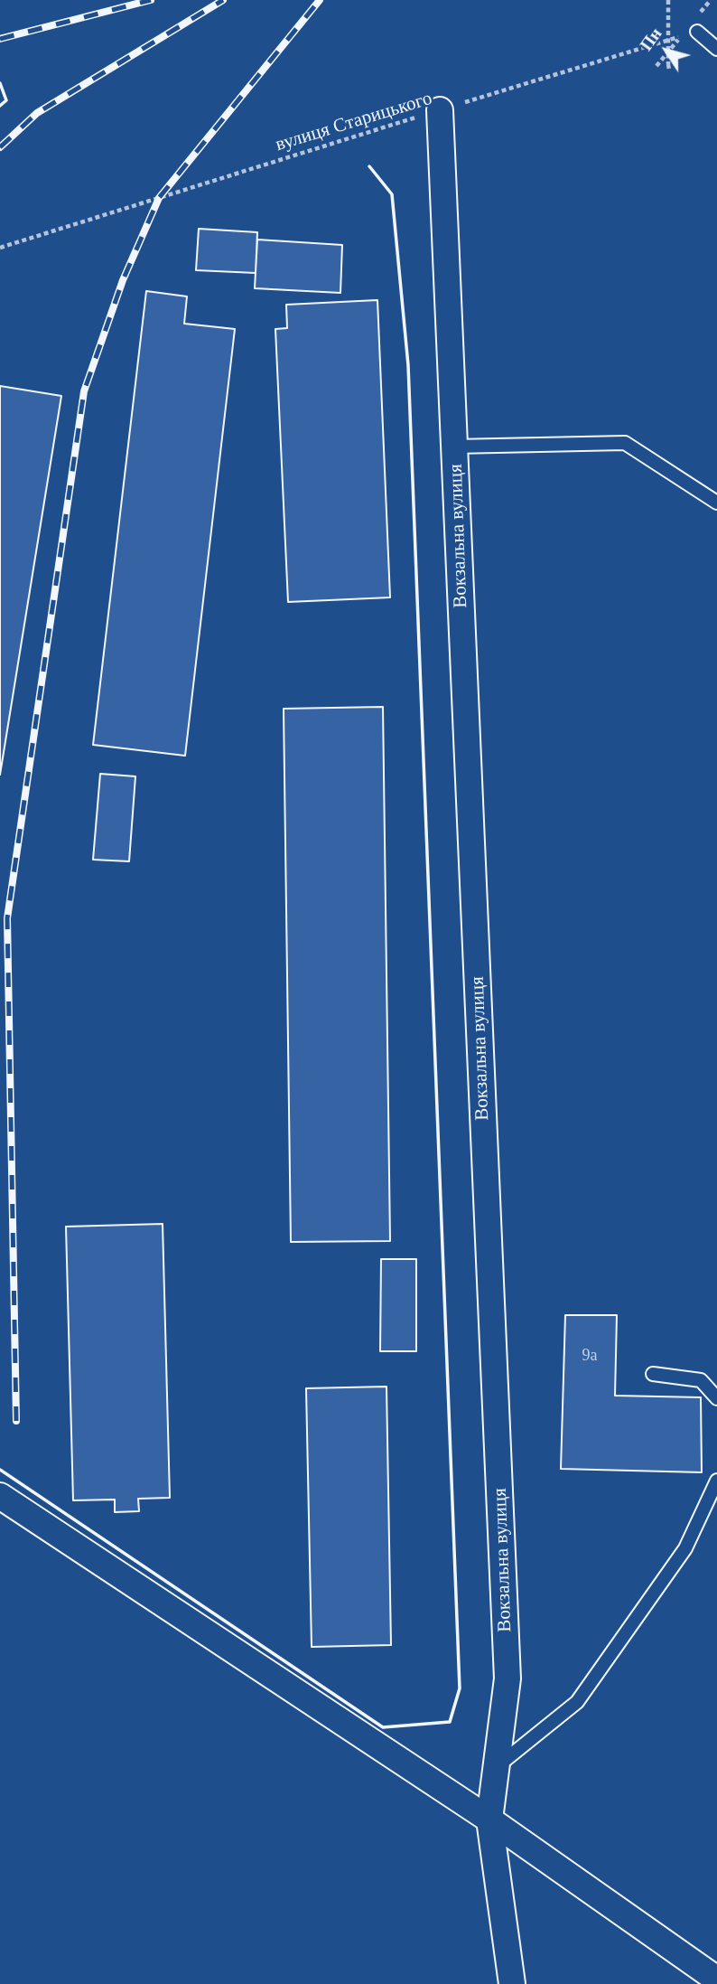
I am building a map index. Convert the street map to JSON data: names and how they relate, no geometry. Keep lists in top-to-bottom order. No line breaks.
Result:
{"streets":{"street":["Вокзальна вулиця"],"path":["вулиця Старицького"]},"crossings":[["вулиця Старицького","Вокзальна вулиця"]],"house_numbers":["9а"],"north":"top left"}
